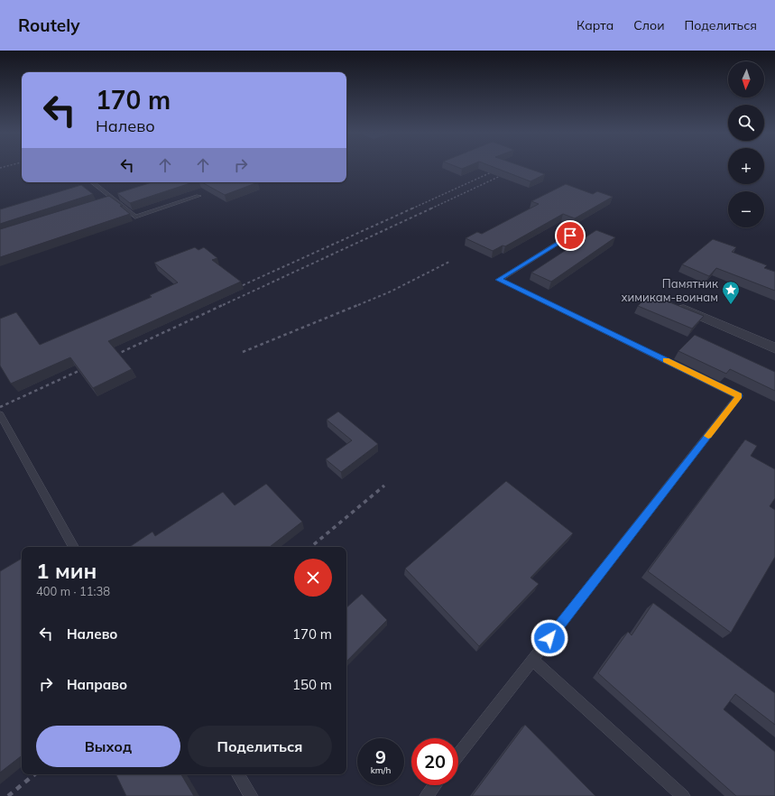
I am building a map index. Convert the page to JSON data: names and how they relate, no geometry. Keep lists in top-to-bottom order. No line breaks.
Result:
{"places":{"place":["Памятник химикам-воинам"]},"north":"bottom","page":{"header":"Routely","nav":["Карта","Слои","Поделиться"],"map_buttons":["+","−"],"turn":["170 m","Налево"],"heading":["1 мин","400 m · 11:38"],"list":[{"name":"Налево","value":"170 m"},{"name":"Направо","value":"150 m"}],"buttons":["Выход","Поделиться"],"speed":"9 km/h","limit":"20"}}
